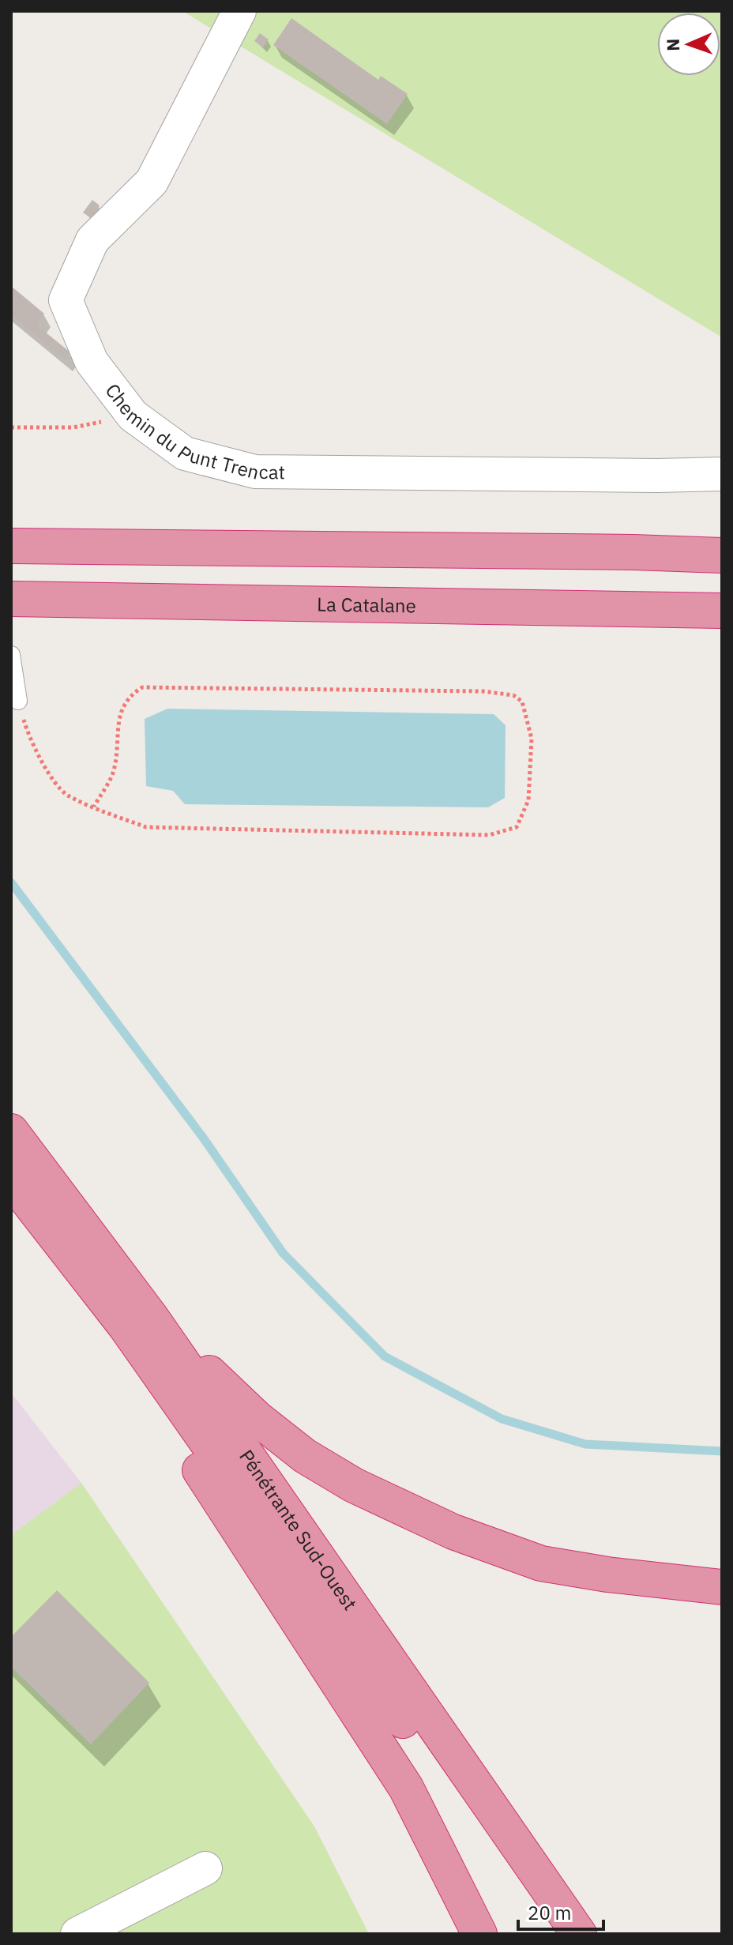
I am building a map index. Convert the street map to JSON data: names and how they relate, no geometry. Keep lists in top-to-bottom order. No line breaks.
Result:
{"streets":{"highway":["La Catalane","Pénétrante Sud-Ouest"],"street":["Chemin du Punt Trencat"]},"scale_bar":"20 m","north":"left"}
